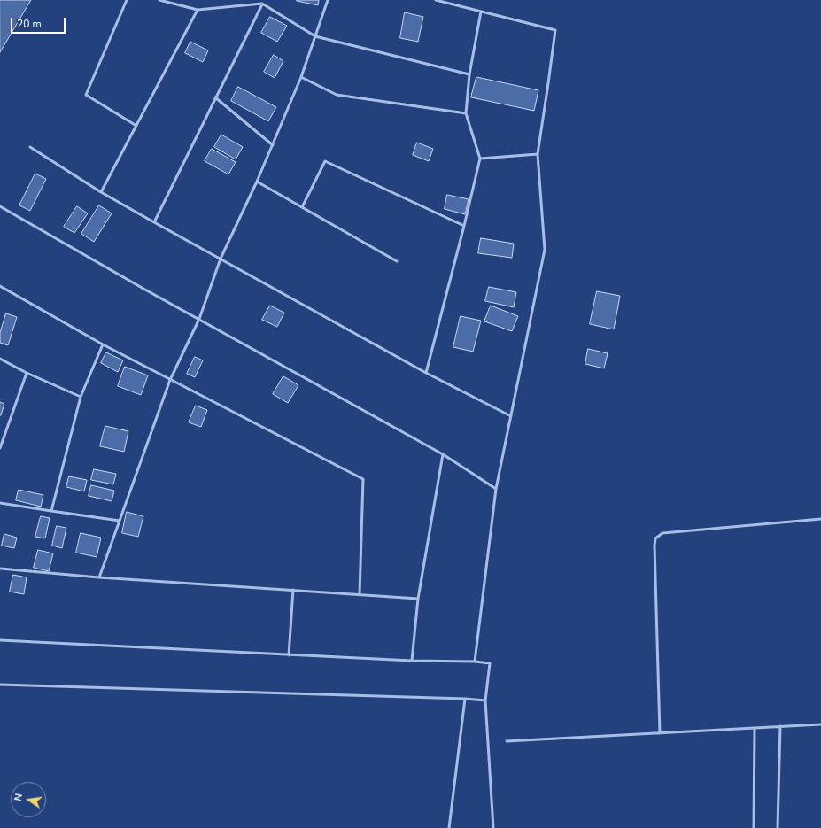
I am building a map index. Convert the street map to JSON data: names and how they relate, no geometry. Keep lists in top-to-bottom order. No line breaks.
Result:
{"scale_bar":"20 m","north":"left"}
